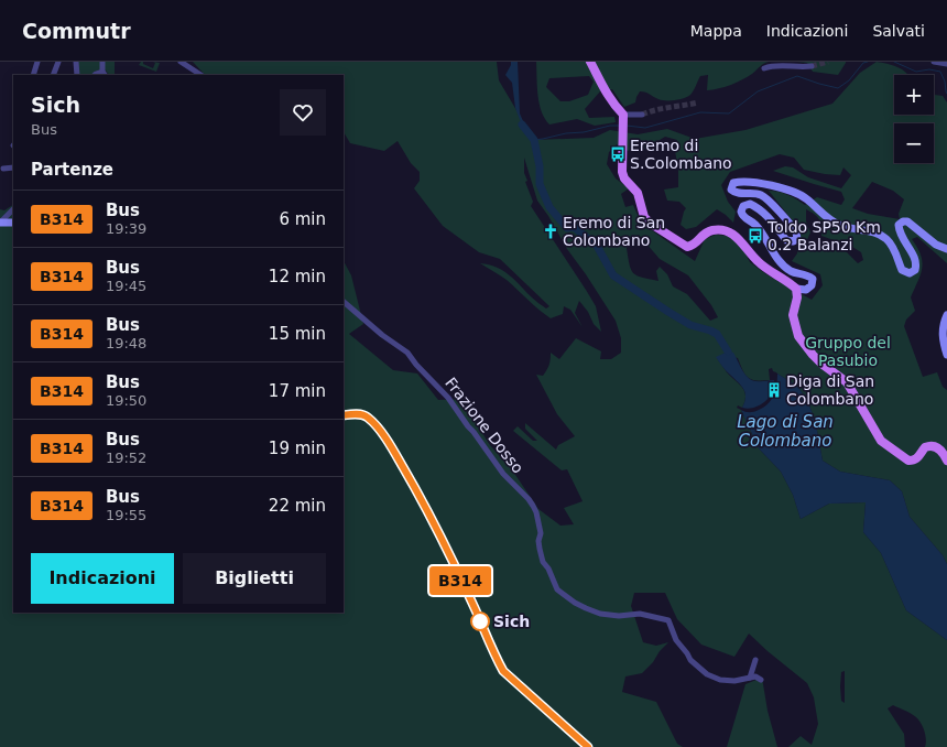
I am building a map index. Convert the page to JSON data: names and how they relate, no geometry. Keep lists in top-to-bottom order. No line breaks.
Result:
{"streets":{"street":["Frazione Dosso"]},"water":["Lago di San Colombano"],"parks":["Gruppo del Pasubio"],"places":{"bus stop":["Eremo di S.Colombano","Toldo SP50 Km 0.2 Balanzi"],"church":["Eremo di San Colombano"],"building":["Diga di San Colombano"],"other":["Sich"]},"lines":["bus line B314"],"page":{"header":"Commutr","nav":["Mappa","Indicazioni","Salvati"],"on_map":"B314","map_buttons":["+","−"],"heading":[["Sich","Bus"],"Partenze"],"list":[{"mark":"B314","name":"Bus","note":"19:39","value":"6 min"},{"mark":"B314","name":"Bus","note":"19:45","value":"12 min"},{"mark":"B314","name":"Bus","note":"19:48","value":"15 min"},{"mark":"B314","name":"Bus","note":"19:50","value":"17 min"},{"mark":"B314","name":"Bus","note":"19:52","value":"19 min"},{"mark":"B314","name":"Bus","note":"19:55","value":"22 min"}],"buttons":["Indicazioni","Biglietti"]}}
